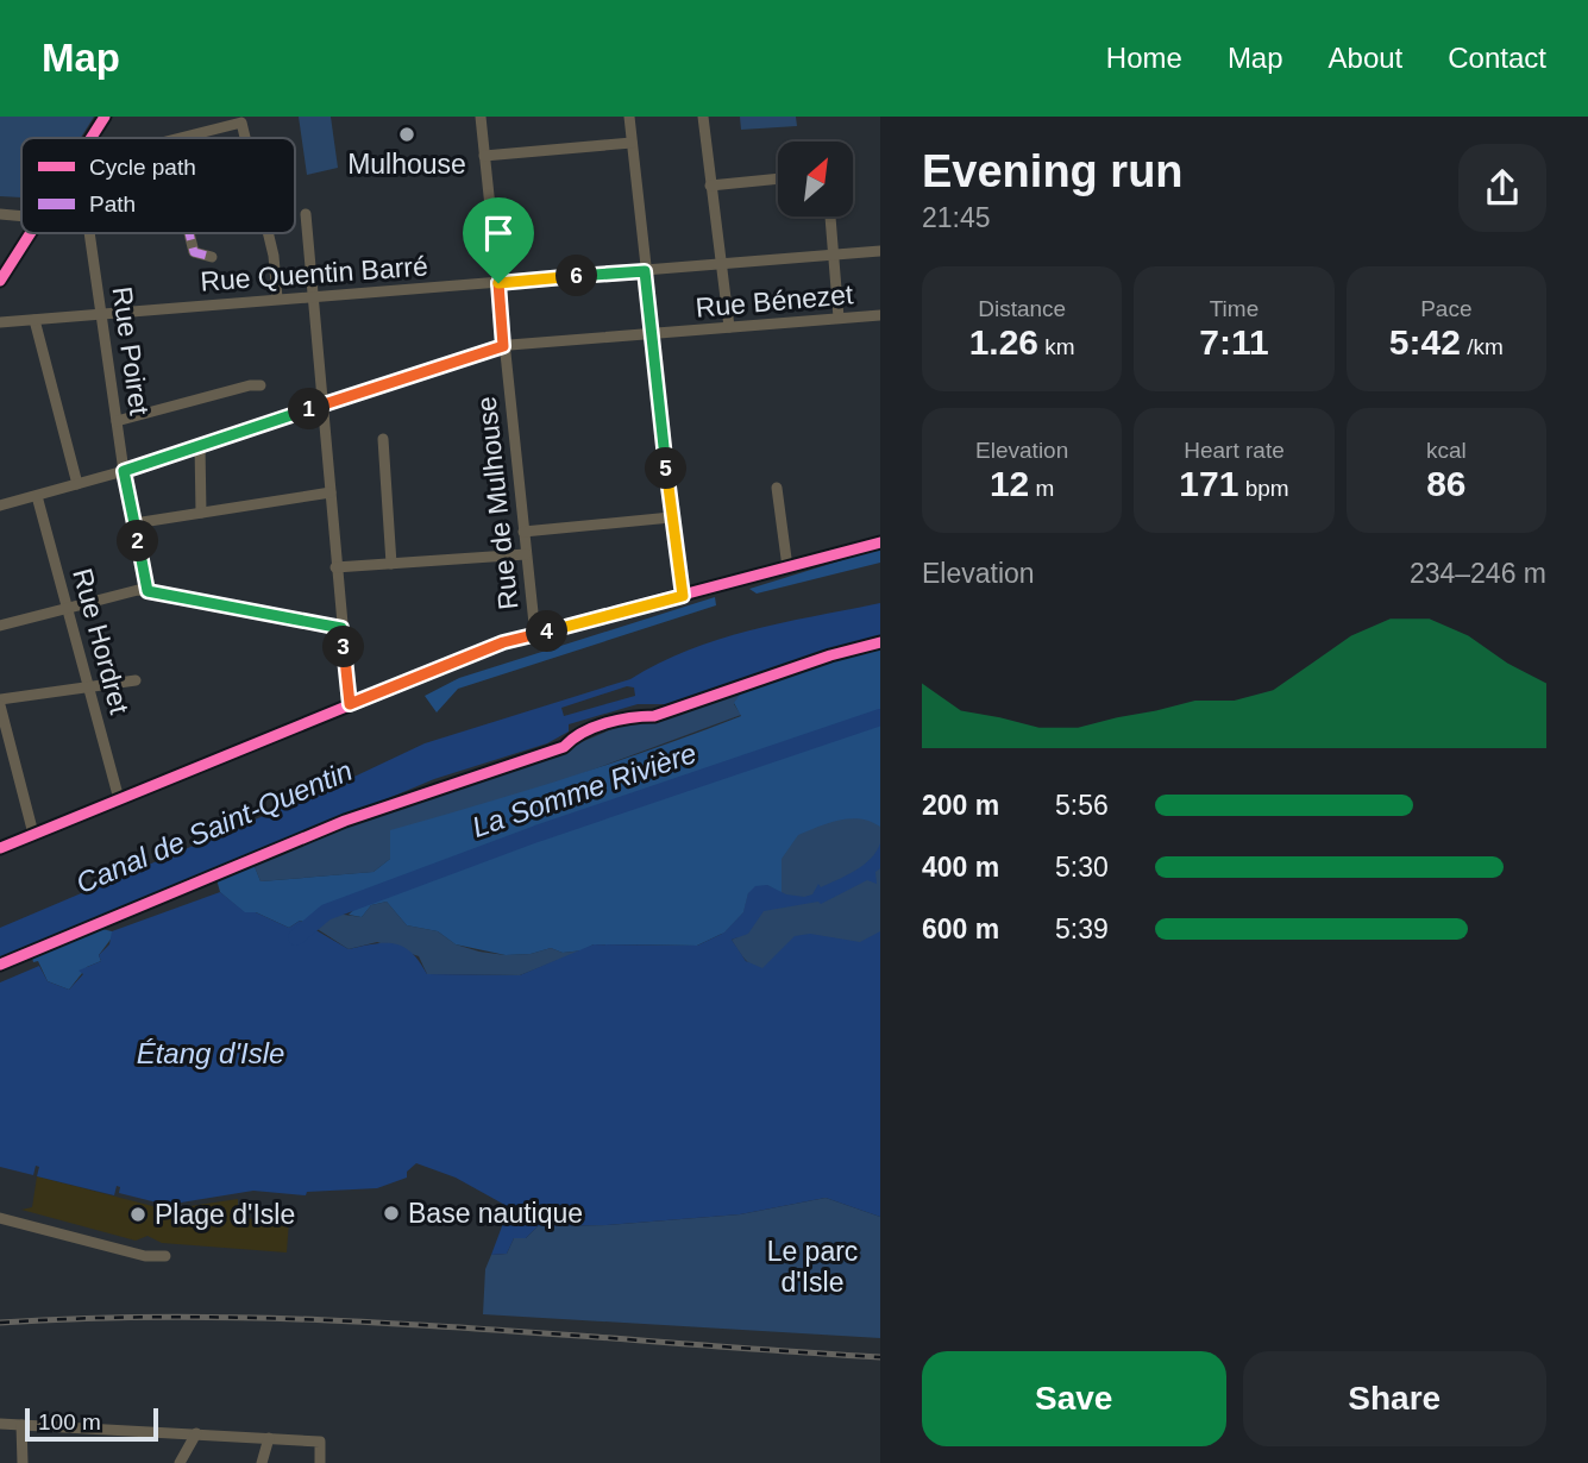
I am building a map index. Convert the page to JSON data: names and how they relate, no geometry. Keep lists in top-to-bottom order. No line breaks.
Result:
{"streets":{"street":["Rue Quentin Barré","Rue Bénezet","Rue Poiret","Rue de Mulhouse","Rue Hordret"]},"crossings":[["Rue Quentin Barré","Rue Poiret"],["Rue Quentin Barré","Rue de Mulhouse"],["Rue Bénezet","Rue Poiret"],["Rue Bénezet","Rue de Mulhouse"],["Rue Bénezet","Rue Hordret"]],"water":["La Somme Rivière","Canal de Saint-Quentin","Étang d'Isle"],"parks":["Le parc d'Isle"],"places":["Mulhouse","Base nautique","Plage d'Isle"],"legend":["Cycle path","Path"],"scale_bar":"100 m","north":"top right","page":{"header":"Map","nav":["Home","Map","About","Contact"],"heading":["Evening run","21:45"],"pins":["6","1","5","2","4","3"],"stats":[["Distance","1.26 km"],["Time","7:11"],["Pace","5:42 /km"],["Elevation","12 m"],["Heart rate","171 bpm"],["kcal","86"]],"chart":["Elevation","234–246 m"],"list":[{"name":"200 m","note":"5:56"},{"name":"400 m","note":"5:30"},{"name":"600 m","note":"5:39"}],"buttons":["Save","Share"],"scale":"100 m"}}
